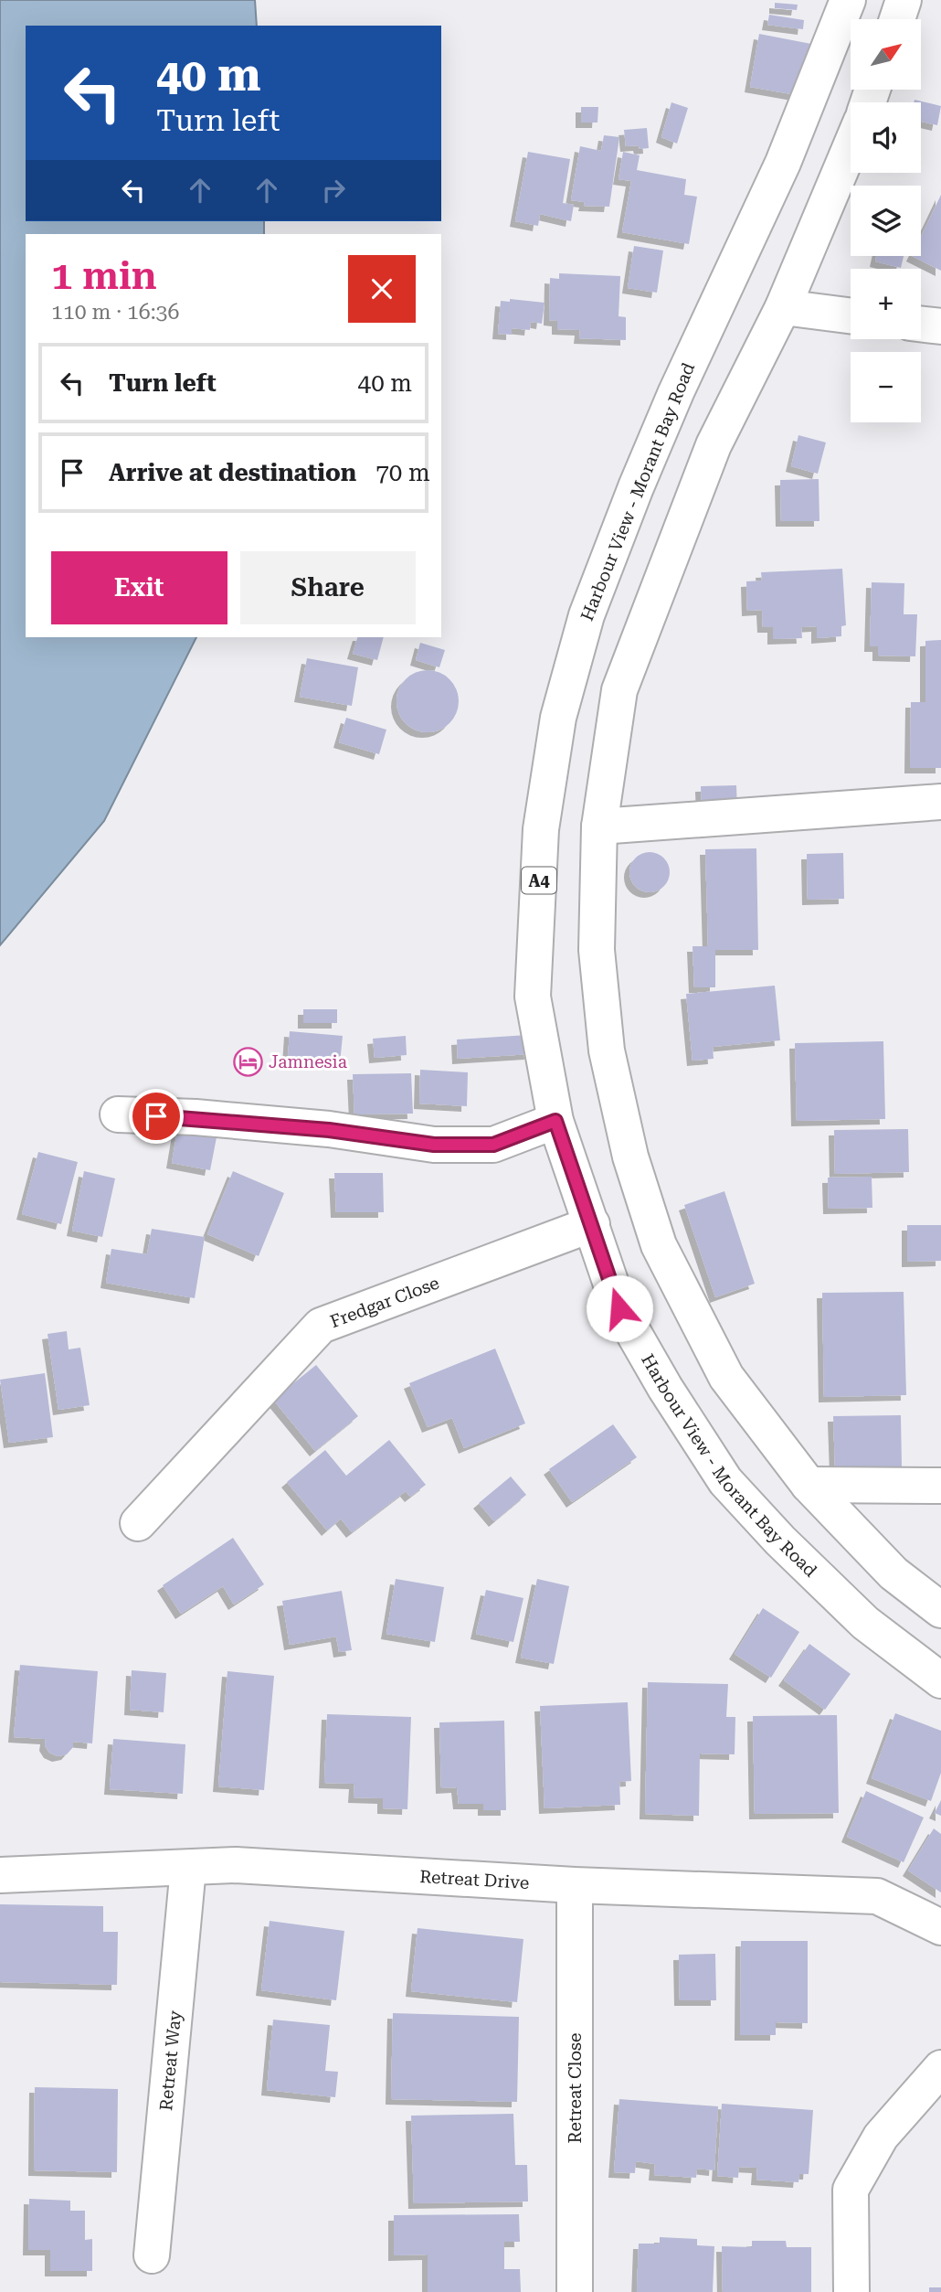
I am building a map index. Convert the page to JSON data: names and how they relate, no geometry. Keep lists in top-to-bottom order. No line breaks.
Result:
{"streets":{"main road":["Harbour View - Morant Bay Road","A4","Fredgar Close","Retreat Drive","Retreat Way","Retreat Close"]},"crossings":[["Harbour View - Morant Bay Road","Fredgar Close"],["Retreat Drive","Retreat Way"],["Retreat Drive","Retreat Close"]],"places":{"hotel":["Jamnesia"]},"north":"top right","page":{"map_buttons":["+","−"],"turn":["40 m","Turn left"],"heading":["1 min","110 m · 16:36"],"list":[{"name":"Turn left","value":"40 m"},{"name":"Arrive at destination","value":"70 m"}],"buttons":["Exit","Share"]}}
